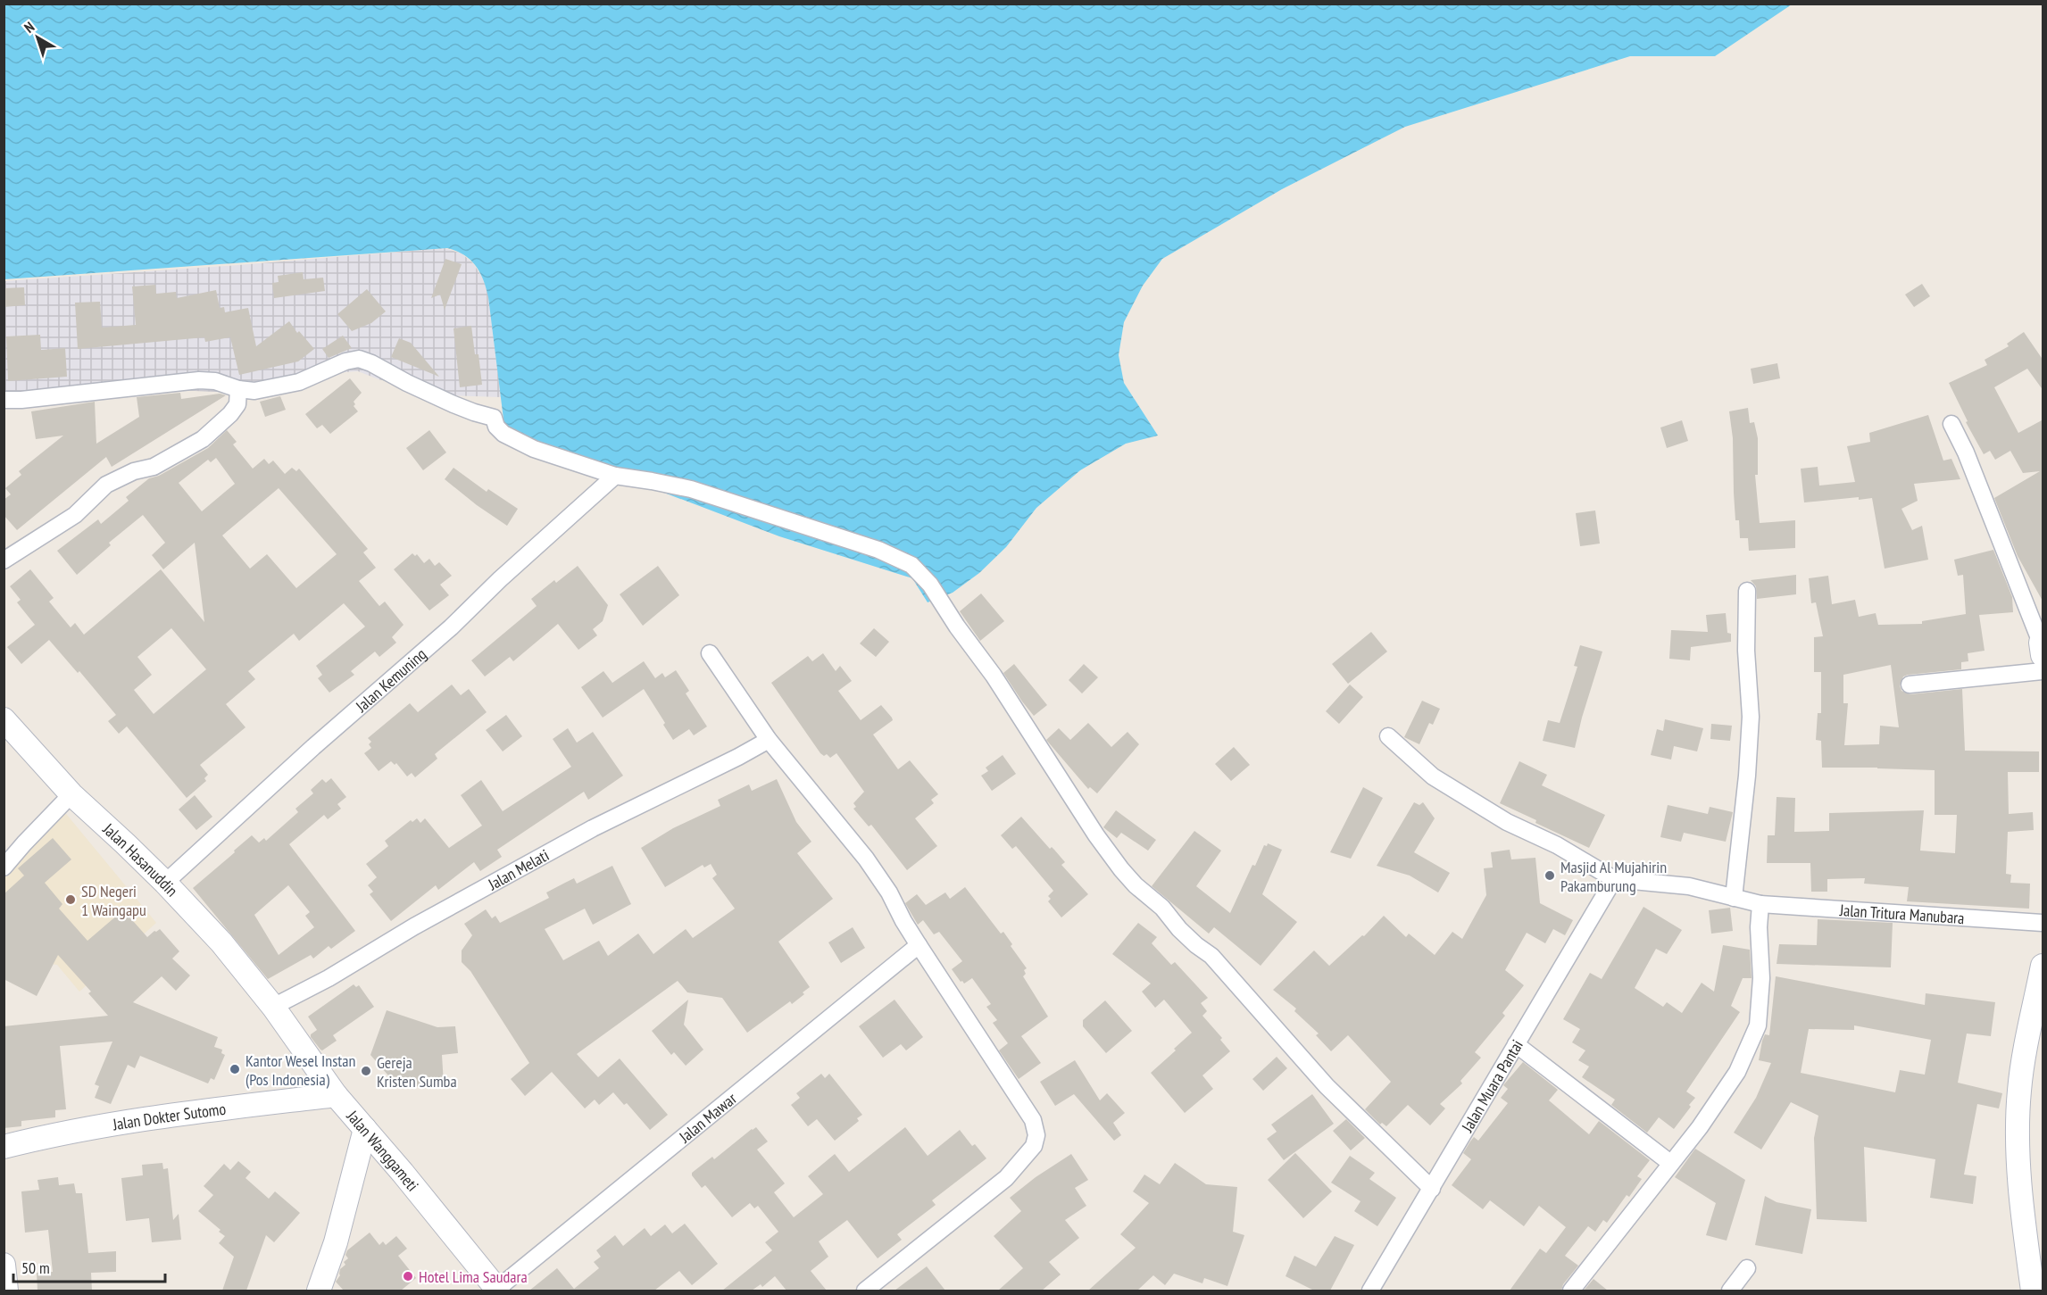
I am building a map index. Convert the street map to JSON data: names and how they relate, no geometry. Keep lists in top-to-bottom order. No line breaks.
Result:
{"streets":{"street":["Jalan Kemuning","Jalan Hasanuddin","Jalan Melati","Jalan Tritura Manubara","Jalan Muara Pantai","Jalan Dokter Sutomo","Jalan Mawar","Jalan Wanggameti"]},"crossings":[["Jalan Kemuning","Jalan Hasanuddin"],["Jalan Hasanuddin","Jalan Melati"],["Jalan Hasanuddin","Jalan Wanggameti"],["Jalan Melati","Jalan Wanggameti"],["Jalan Tritura Manubara","Jalan Muara Pantai"],["Jalan Dokter Sutomo","Jalan Wanggameti"],["Jalan Mawar","Jalan Wanggameti"]],"places":["Masjid Al Mujahirin Pakamburung","SD Negeri 1 Waingapu","Kantor Wesel Instan (Pos Indonesia)","Gereja Kristen Sumba","Hotel Lima Saudara"],"scale_bar":"50 m","north":"top left"}
